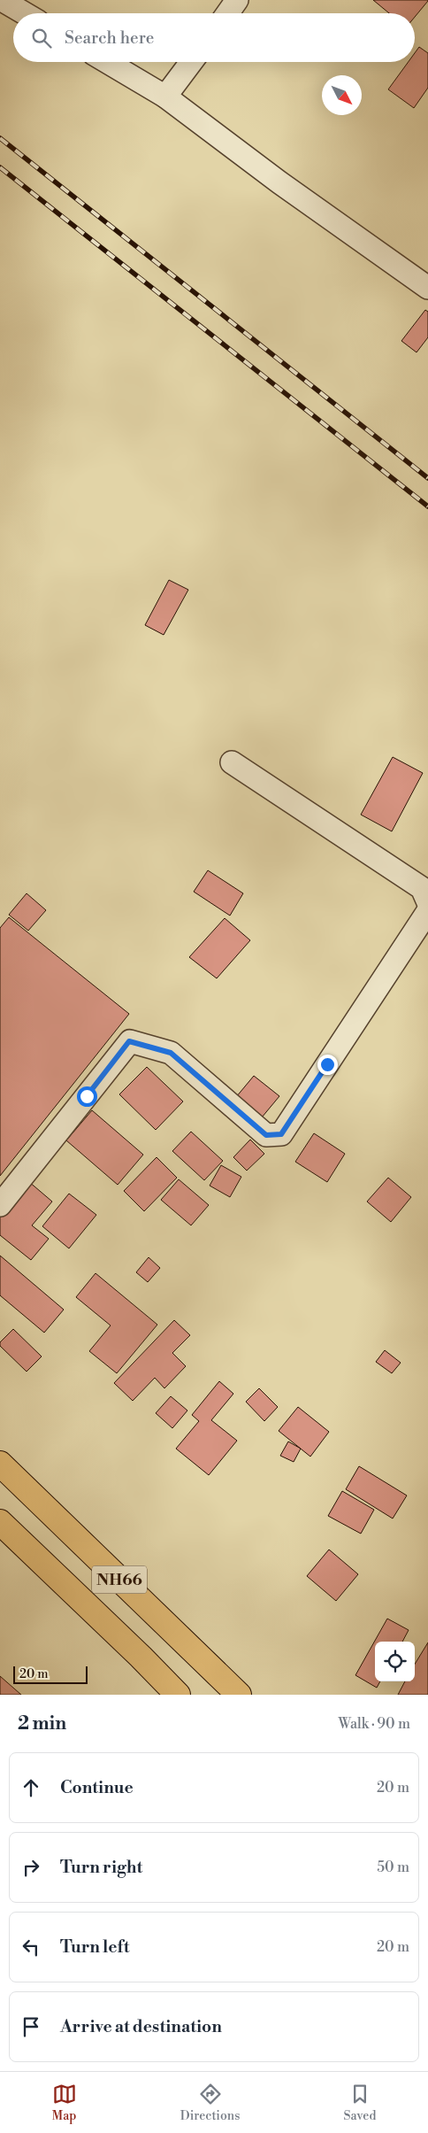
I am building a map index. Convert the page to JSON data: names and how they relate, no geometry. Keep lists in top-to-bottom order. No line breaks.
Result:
{"streets":{"highway":["NH66"]},"scale_bar":"20 m","north":"bottom right","page":{"search":"Search here","scale":"20 m","heading":["2 min","Walk · 90 m"],"list":[["Continue","20 m"],["Turn right","50 m"],["Turn left","20 m"],"Arrive at destination"],"nav":["Map","Directions","Saved"]}}
